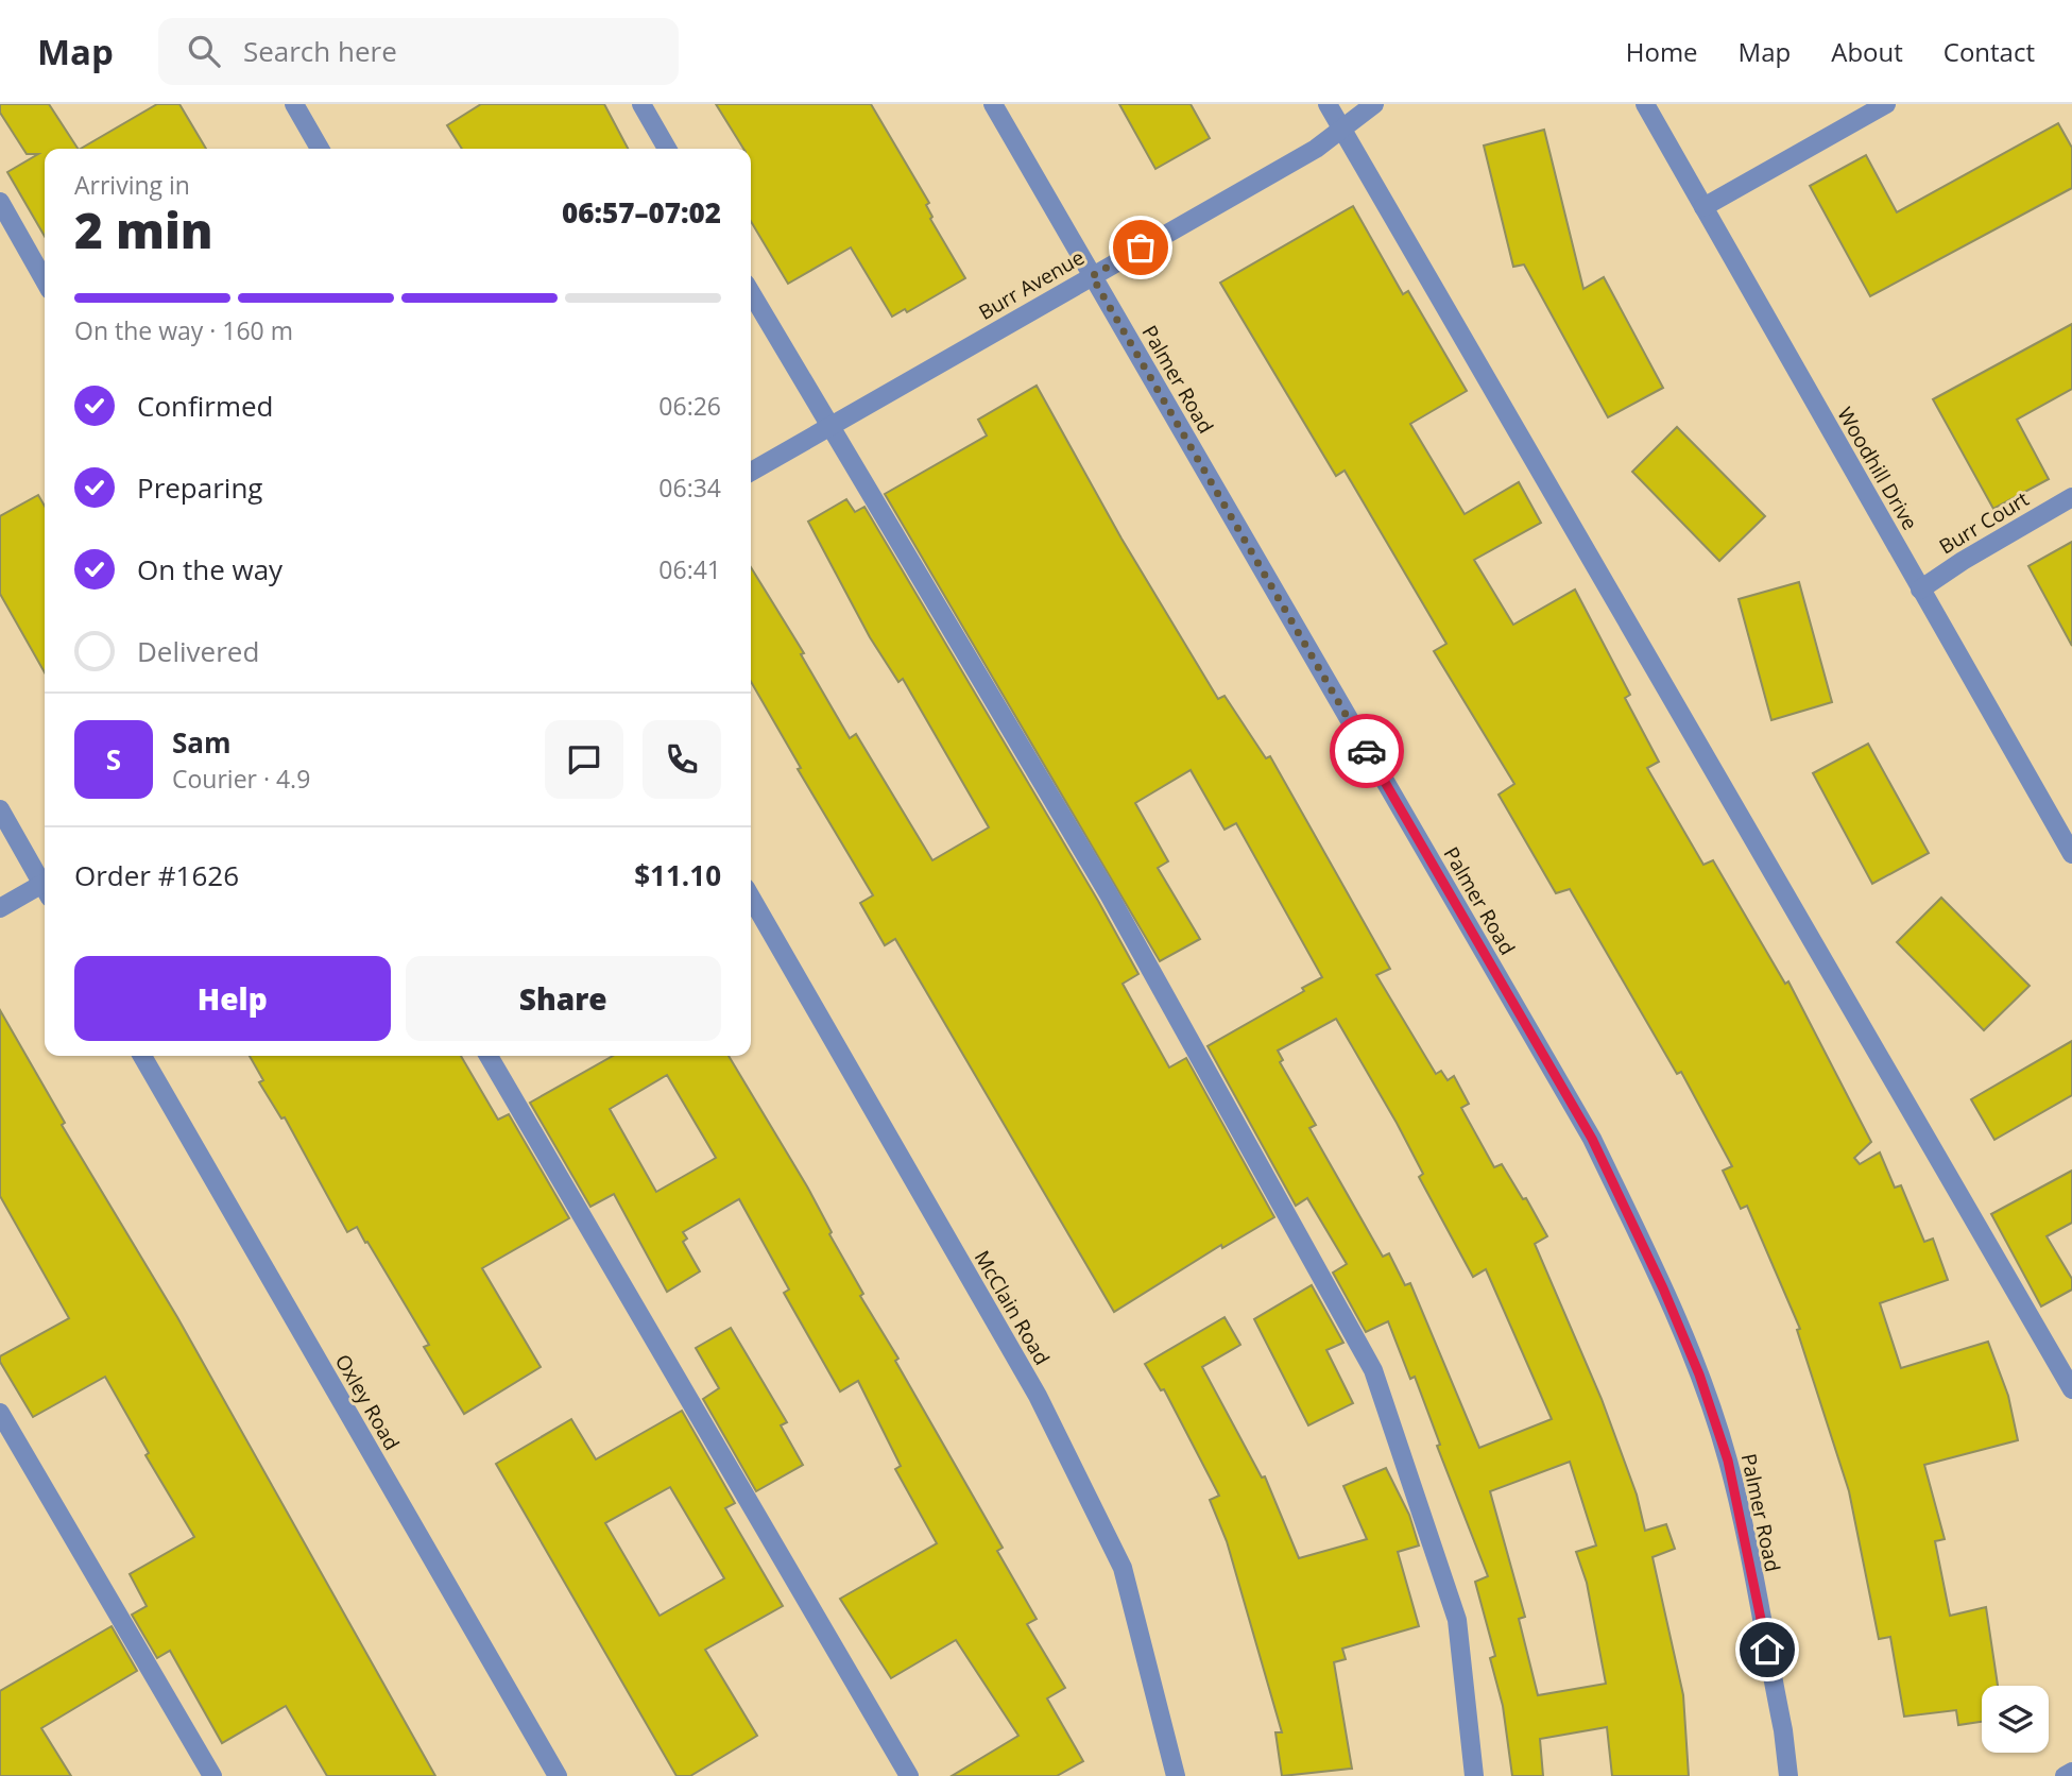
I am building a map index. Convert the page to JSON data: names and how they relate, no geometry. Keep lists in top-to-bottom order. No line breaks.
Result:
{"streets":{"street":["Burr Avenue","Palmer Road","Woodhill Drive","Burr Court","McClain Road","Oxley Road"]},"crossings":[["Burr Avenue","Palmer Road"],["Woodhill Drive","Burr Court"]],"page":{"header":"Map","search":"Search here","nav":["Home","Map","About","Contact"],"heading":["2 min","Arriving in","06:57–07:02"],"panel":["Sam","Courier · 4.9","Order #1626","$11.10"],"bar":"On the way · 160 m","list":[["Confirmed","06:26"],["Preparing","06:34"],["On the way","06:41"],"Delivered"],"round":"S","buttons":["Help","Share"]}}
